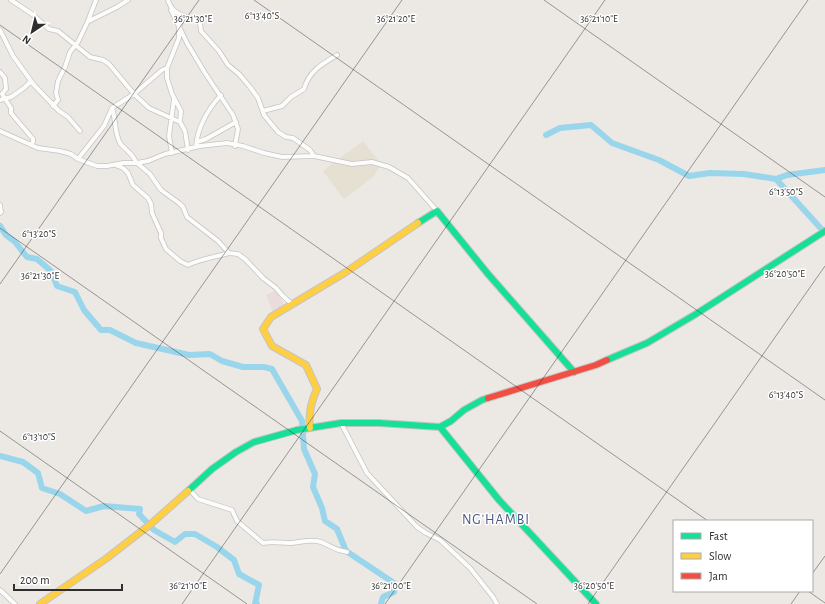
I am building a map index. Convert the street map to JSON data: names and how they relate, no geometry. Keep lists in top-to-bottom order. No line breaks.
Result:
{"districts":["NG'HAMBI"],"legend":["Fast","Slow","Jam"],"scale_bar":"200 m","north":"bottom left","coordinates":["6°13'40\"S","36°21'30\"E","36°21'20\"E","36°21'10\"E","6°13'50\"S","6°13'20\"S","36°20'50\"E","6°13'10\"S","36°21'00\"E"]}
